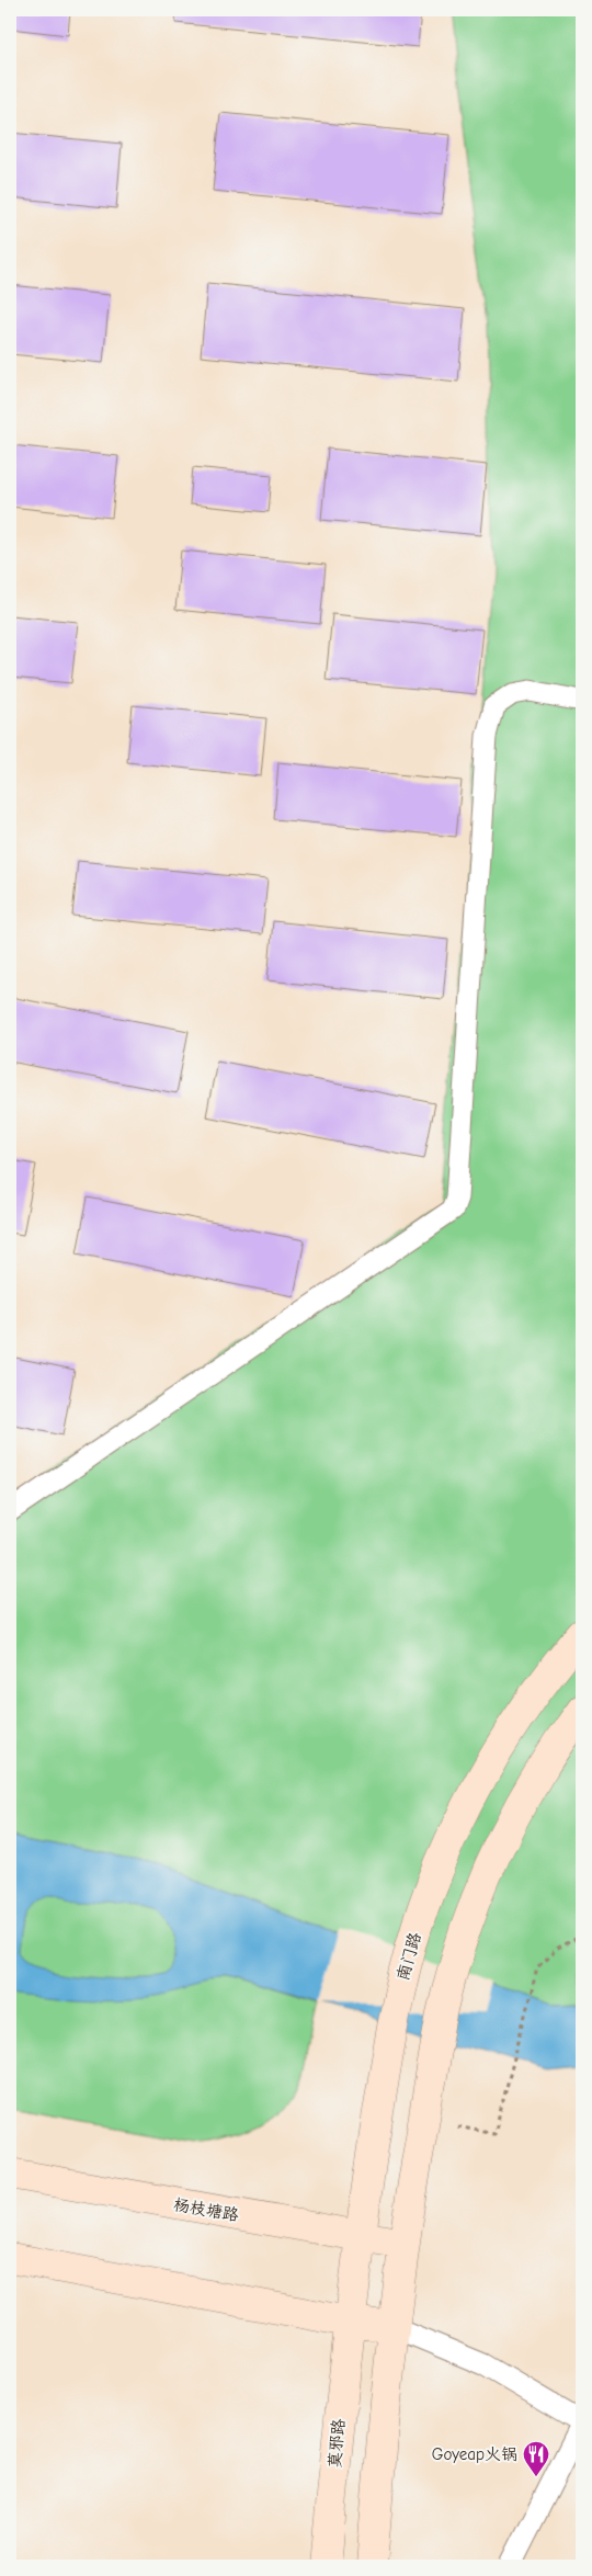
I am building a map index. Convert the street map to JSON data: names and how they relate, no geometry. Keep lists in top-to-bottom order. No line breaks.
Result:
{"streets":{"main road":["南门路","杨枝塘路","莫邪路"]},"crossings":[["南门路","杨枝塘路"],["南门路","莫邪路"]],"places":{"restaurant":["Goyeap火锅"]}}
